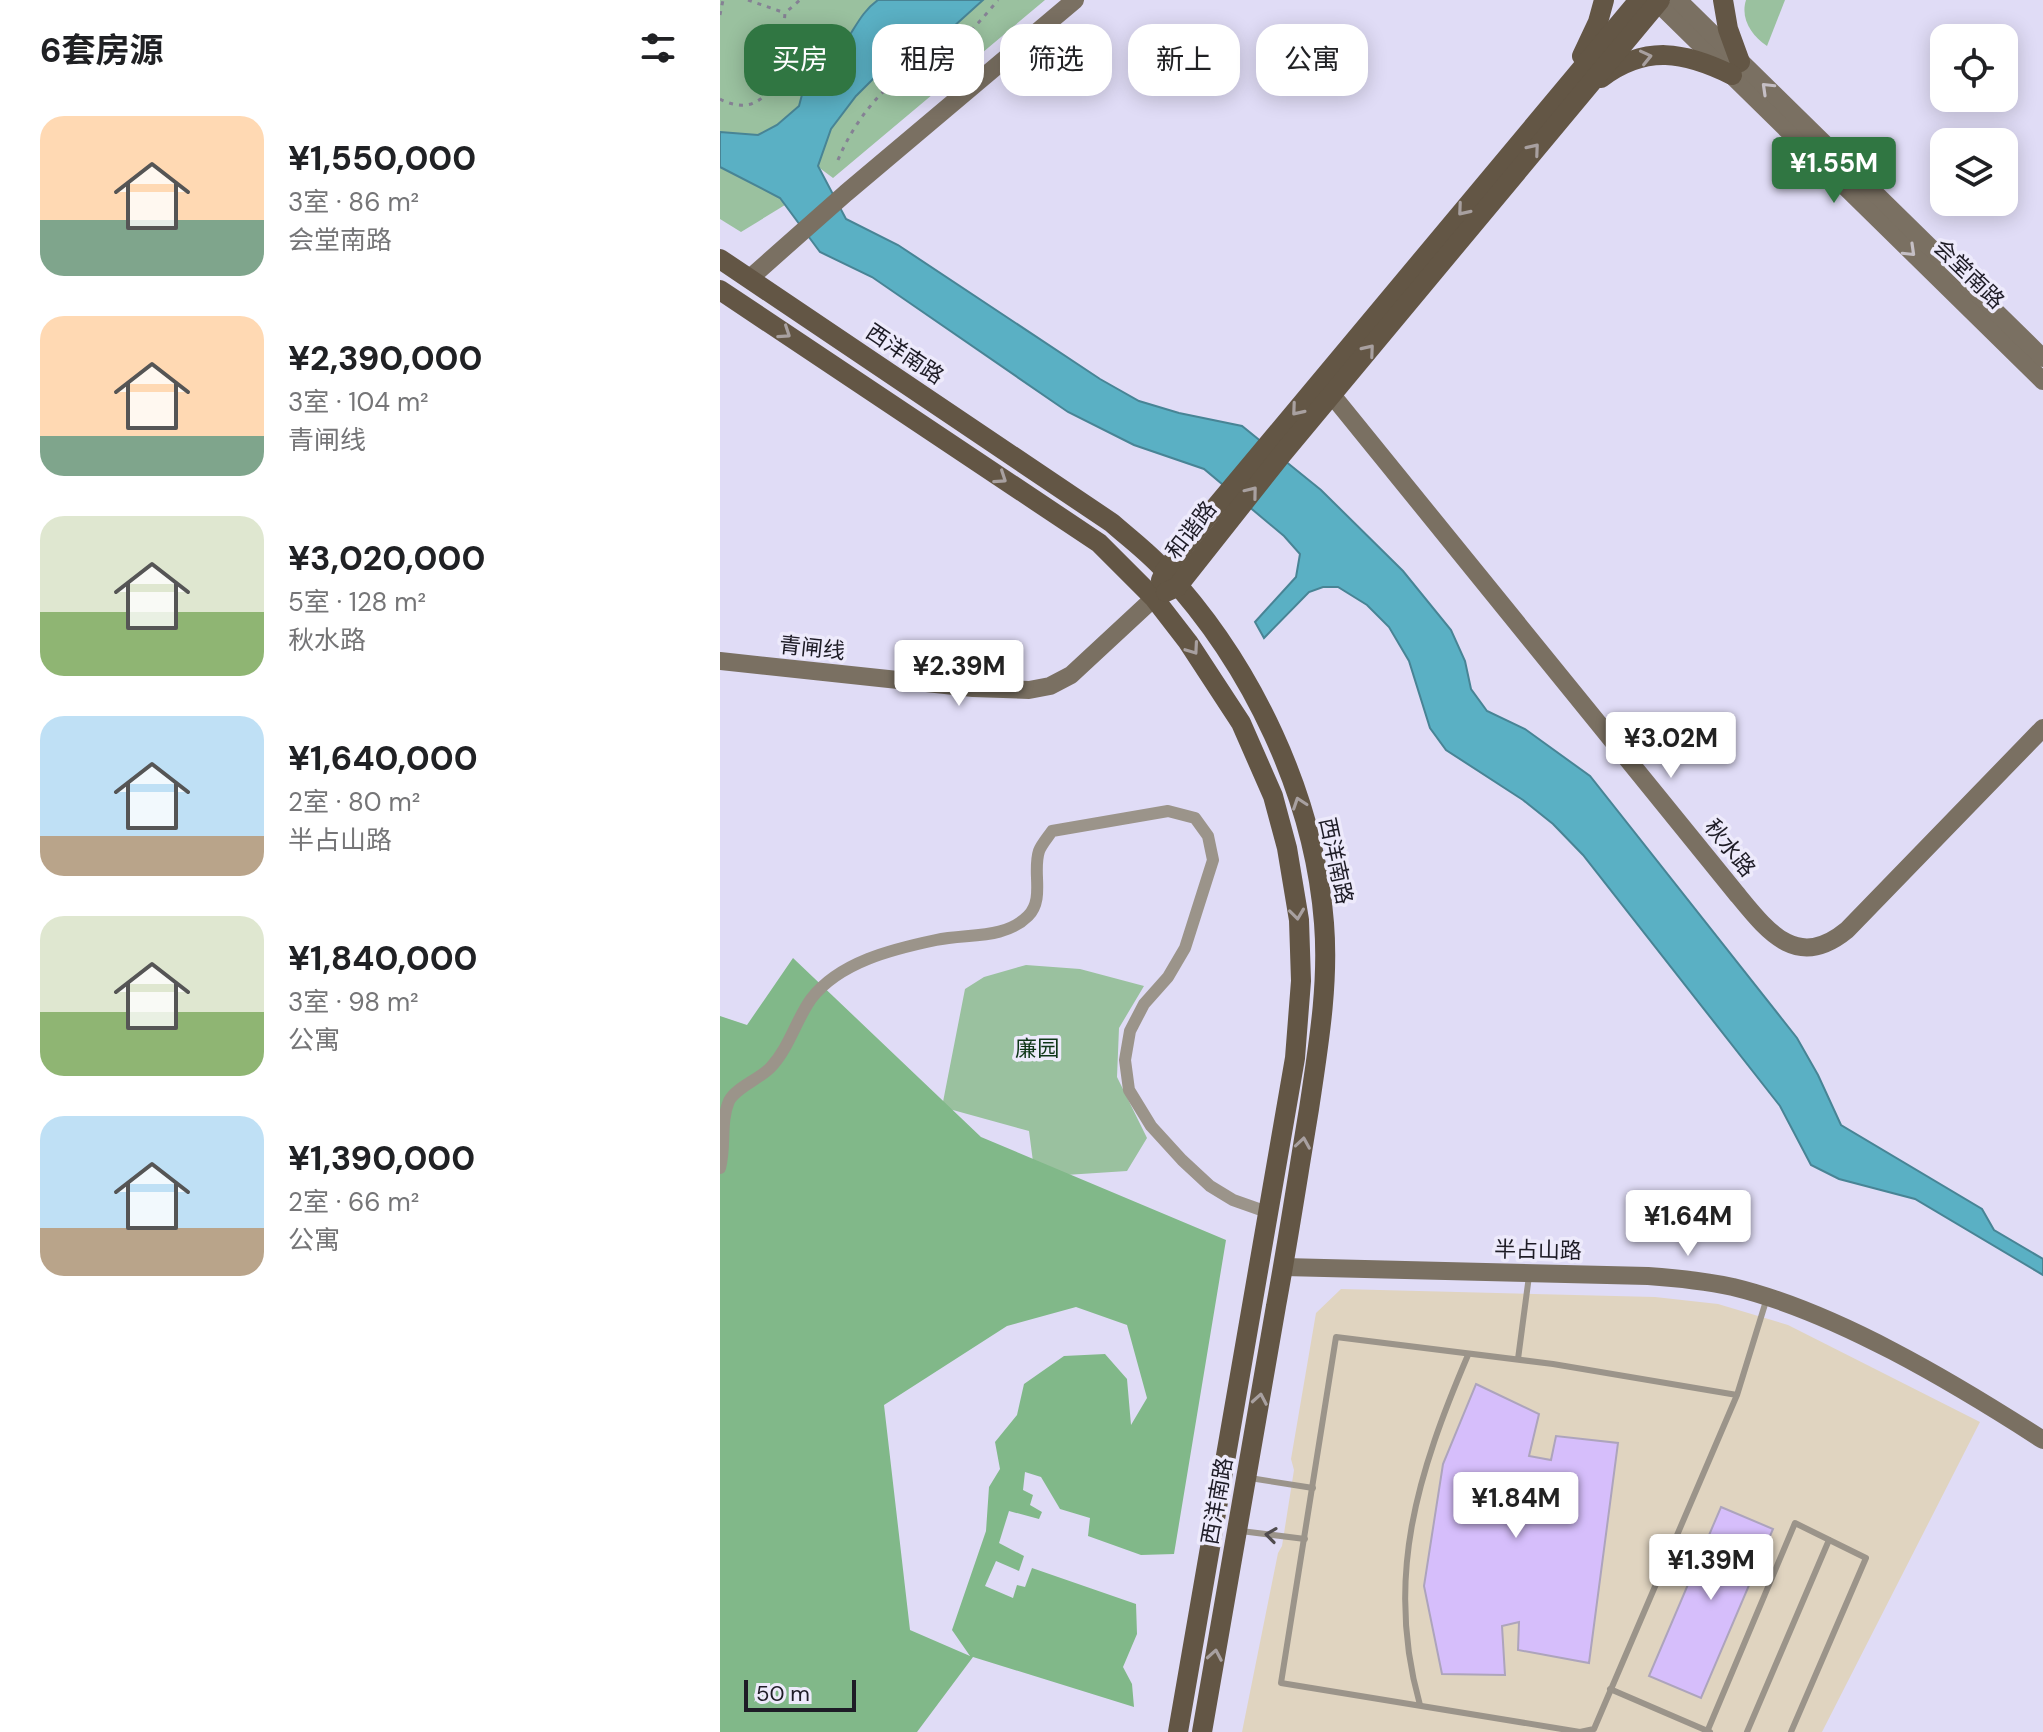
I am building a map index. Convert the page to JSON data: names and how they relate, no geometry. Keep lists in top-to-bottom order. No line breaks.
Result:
{"streets":{"main road":["西洋南路","和谐路"],"street":["会堂南路","青闸线","秋水路","半占山路"]},"crossings":[["会堂南路","和谐路"],["西洋南路","和谐路"],["西洋南路","青闸线"],["西洋南路","半占山路"],["和谐路","青闸线"],["和谐路","秋水路"]],"parks":["廉园"],"scale_bar":"50 m","page":{"heading":"6套房源","chip":["买房","租房","筛选","新上","公寓"],"list":[{"name":"¥1,550,000","note":"3室 · 86 m² · 会堂南路"},{"name":"¥2,390,000","note":"3室 · 104 m² · 青闸线"},{"name":"¥3,020,000","note":"5室 · 128 m² · 秋水路"},{"name":"¥1,640,000","note":"2室 · 80 m² · 半占山路"},{"name":"¥1,840,000","note":"3室 · 98 m² · 公寓"},{"name":"¥1,390,000","note":"2室 · 66 m² · 公寓"}],"price":["¥1.55M","¥2.39M","¥3.02M","¥1.64M","¥1.84M","¥1.39M"],"scale":"50 m"}}
